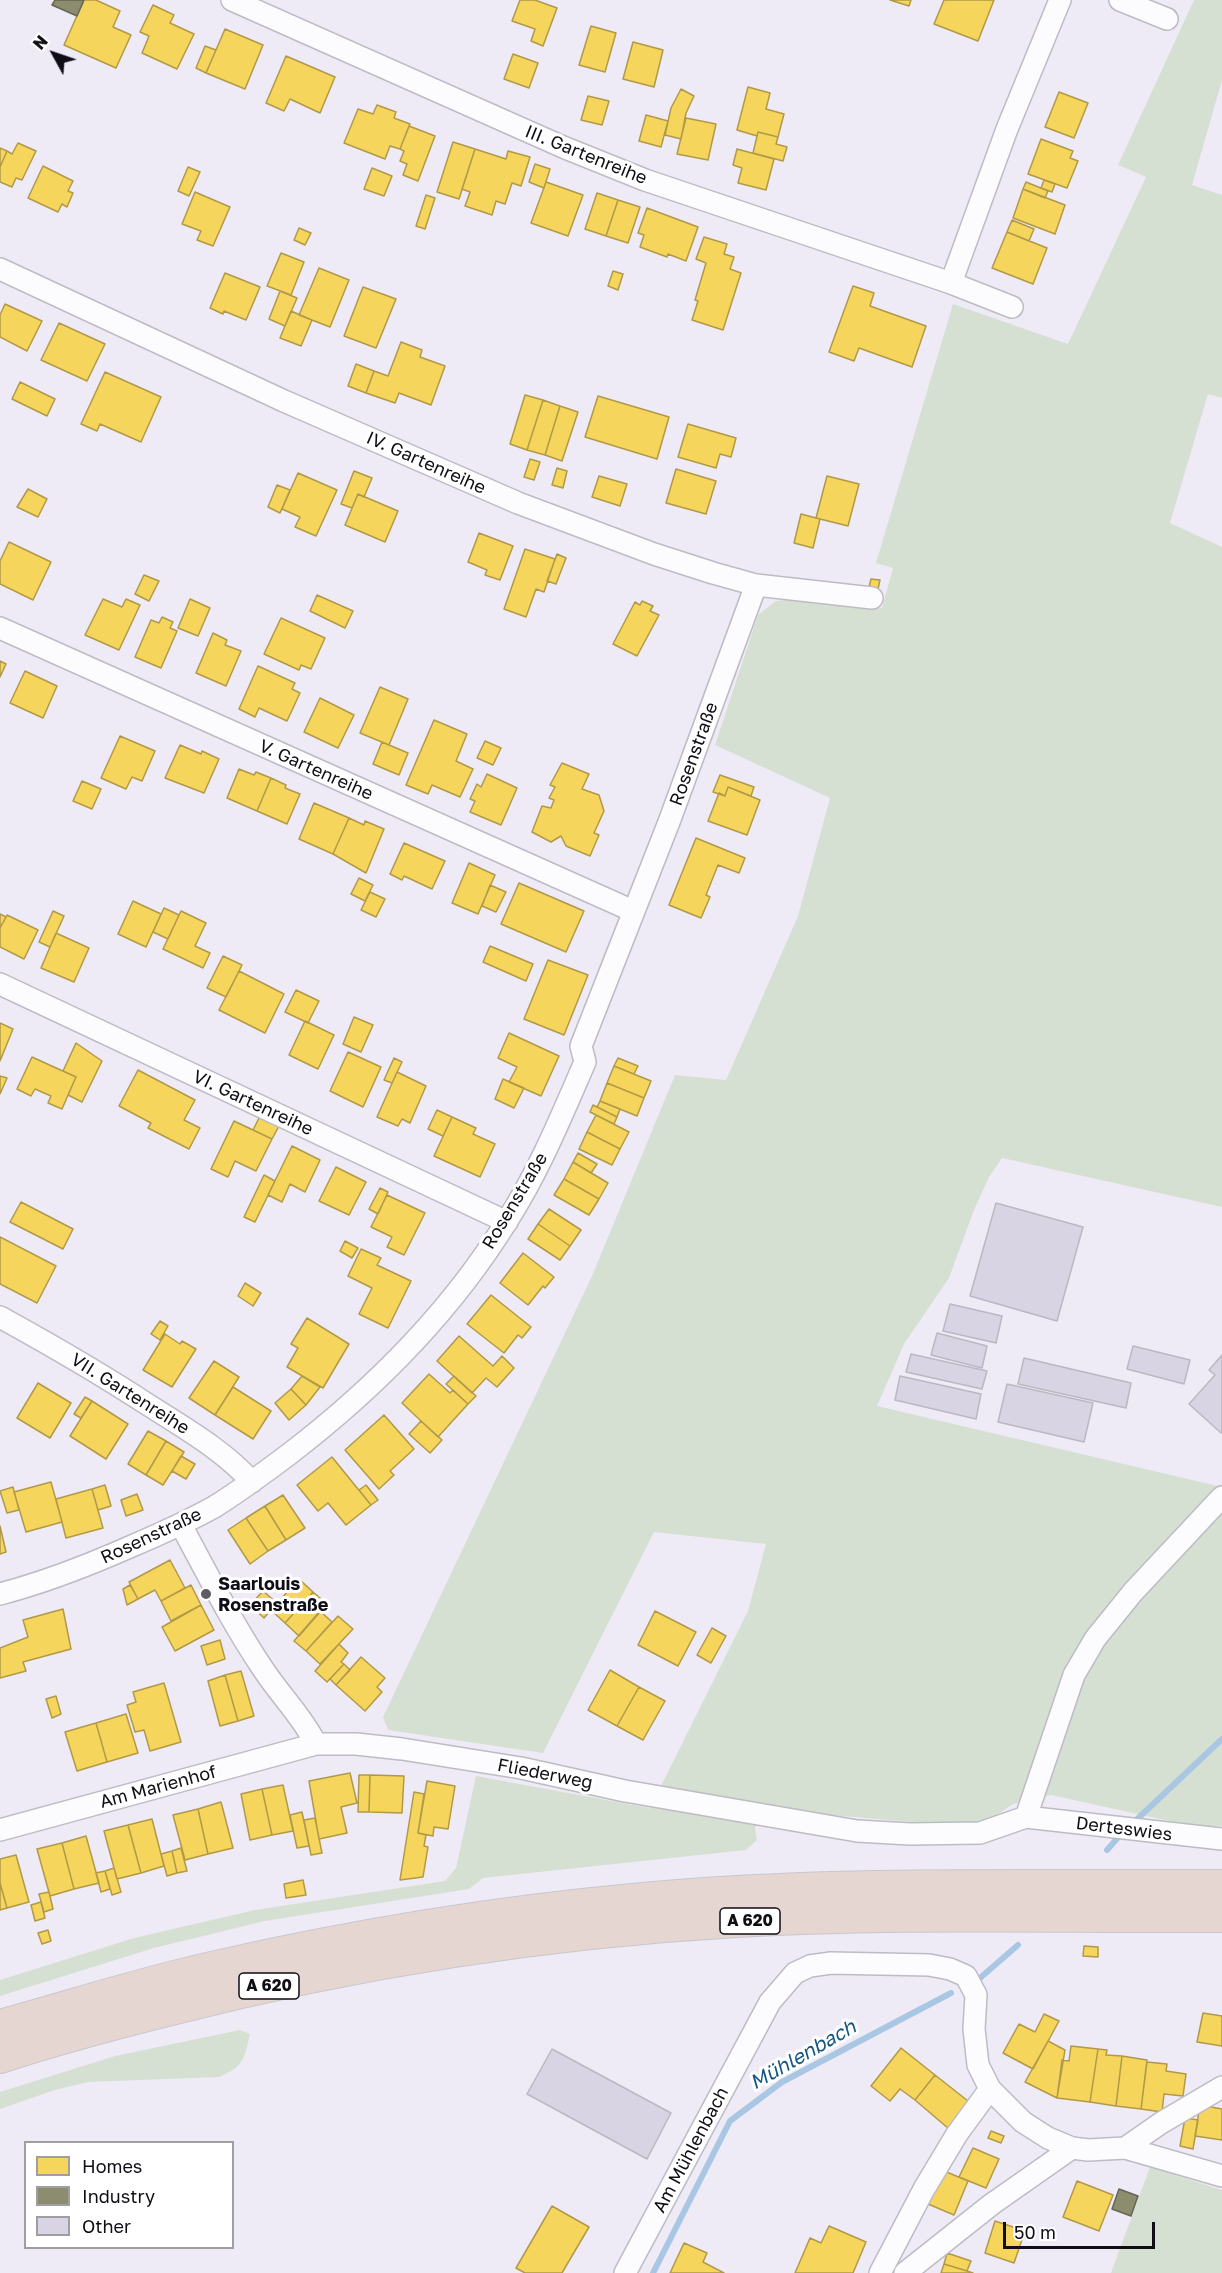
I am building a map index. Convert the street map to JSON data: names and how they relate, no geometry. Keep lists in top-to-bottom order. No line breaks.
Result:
{"streets":{"highway":["A 620"],"street":["III. Gartenreihe","IV. Gartenreihe","Rosenstraße","V. Gartenreihe","VI. Gartenreihe","VII. Gartenreihe","Fliederweg","Am Marienhof","Derteswies","Am Mühlenbach"]},"crossings":[["IV. Gartenreihe","Rosenstraße"],["Rosenstraße","V. Gartenreihe"],["Rosenstraße","VI. Gartenreihe"],["Rosenstraße","VII. Gartenreihe"],["Fliederweg","Am Marienhof"],["Fliederweg","Derteswies"]],"water":["Mühlenbach"],"places":["Saarlouis Rosenstraße"],"legend":["Homes","Industry","Other"],"scale_bar":"50 m","north":"top left"}
